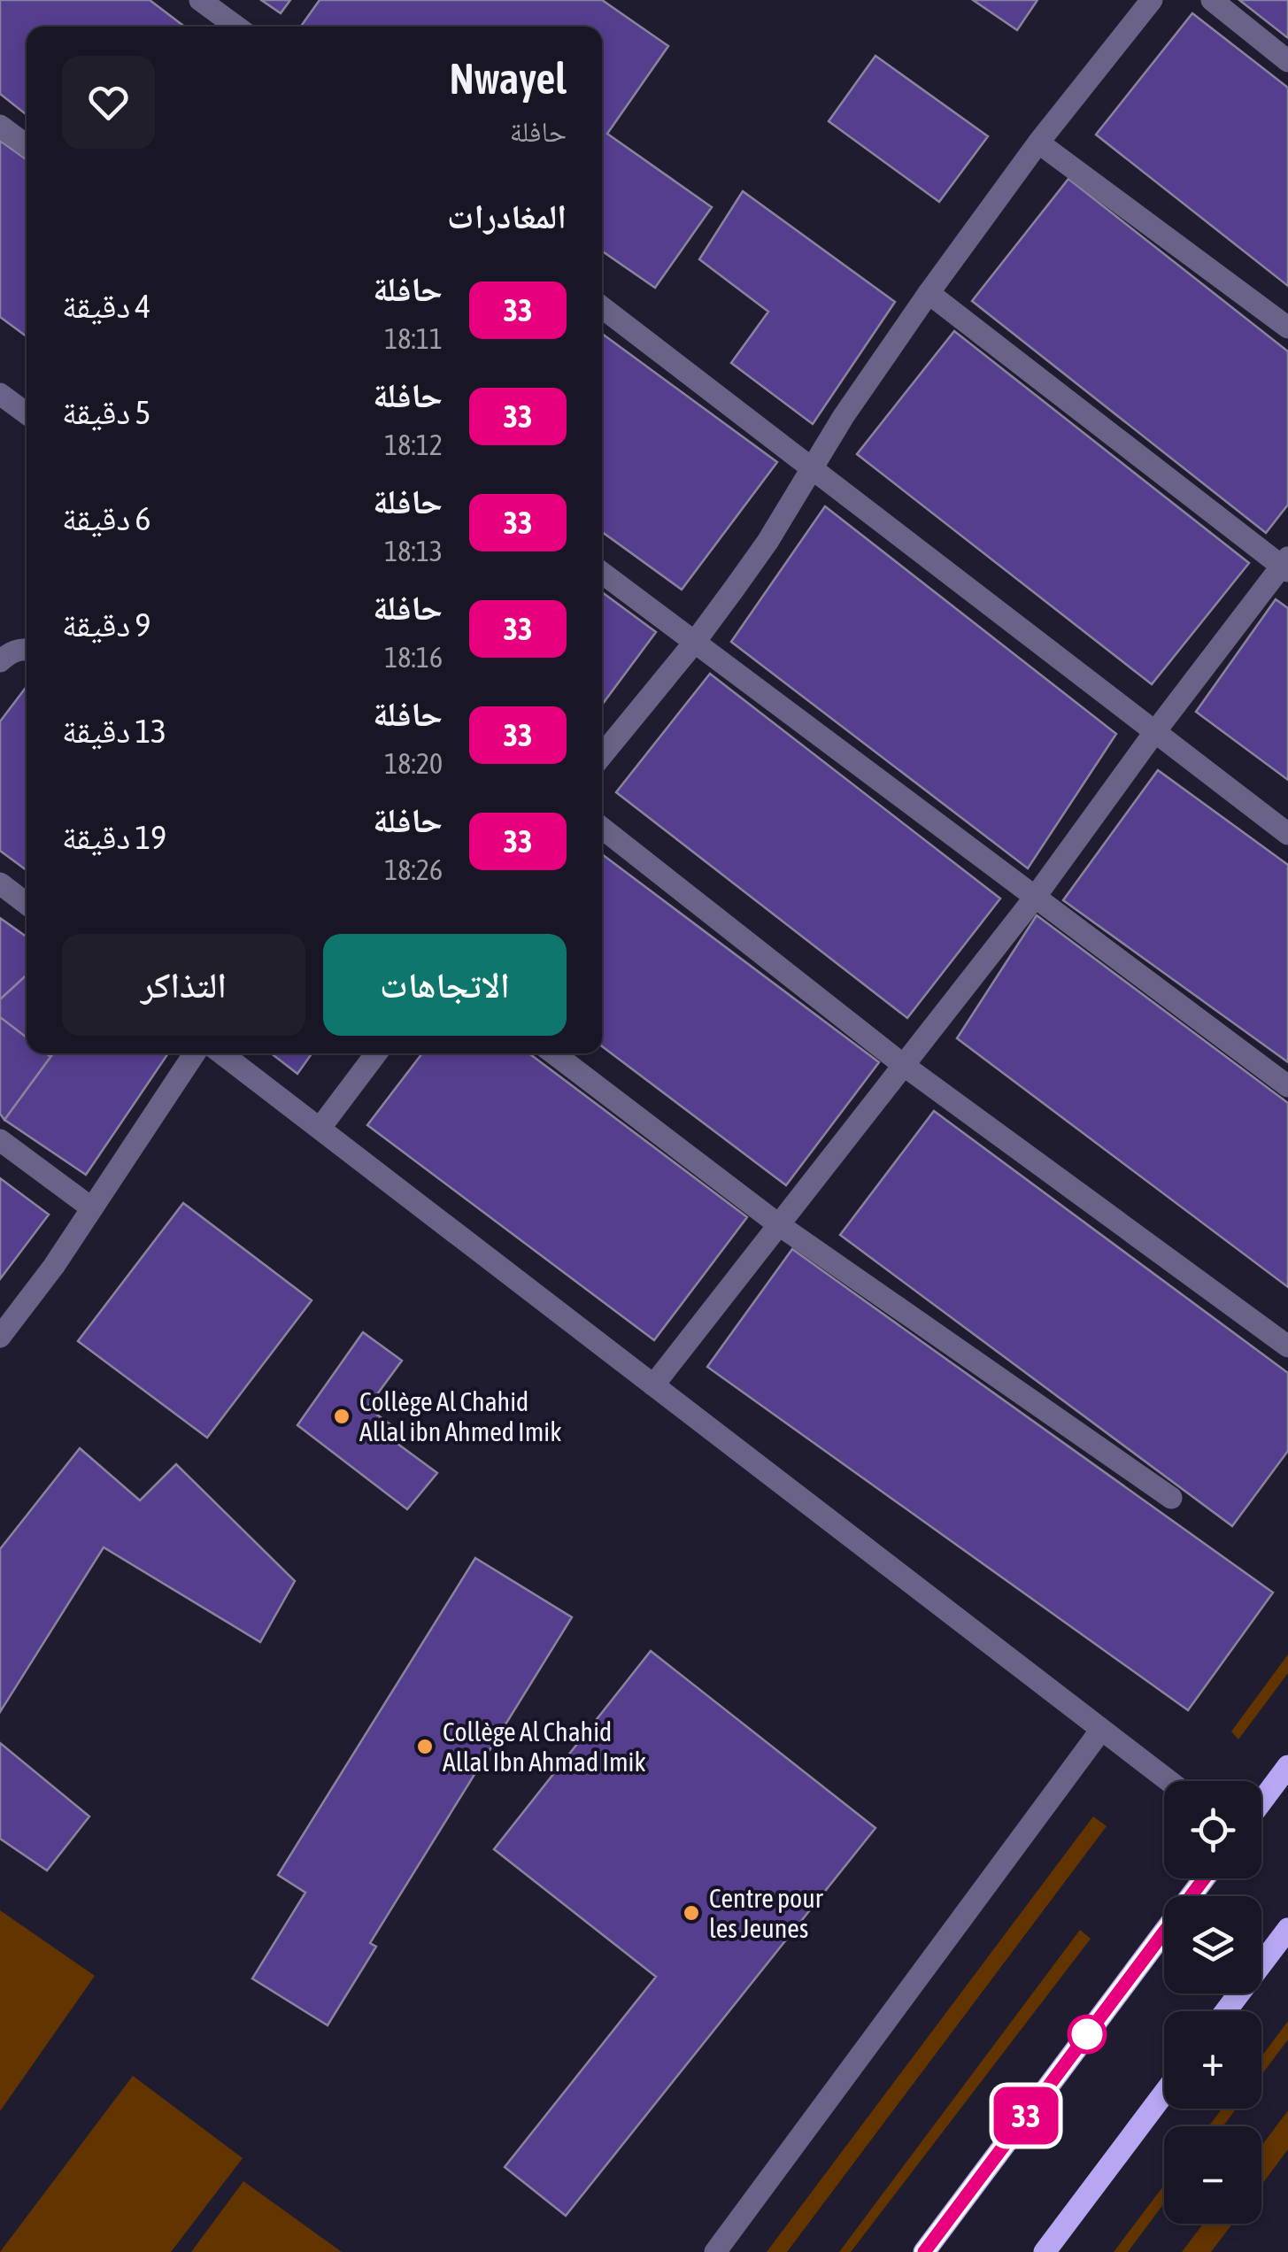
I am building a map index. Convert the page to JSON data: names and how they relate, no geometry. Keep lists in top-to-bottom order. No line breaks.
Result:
{"places":["Collège Al Chahid Allal ibn Ahmed Imik","Collège Al Chahid Allal Ibn Ahmad Imik","Centre pour les Jeunes"],"lines":["bus line 33"],"page":{"on_map":"33","heading":[["Nwayel","حافلة"],"المغادرات"],"list":[{"mark":"33","name":"حافلة","note":"18:11","value":"4 دقيقة"},{"mark":"33","name":"حافلة","note":"18:12","value":"5 دقيقة"},{"mark":"33","name":"حافلة","note":"18:13","value":"6 دقيقة"},{"mark":"33","name":"حافلة","note":"18:16","value":"9 دقيقة"},{"mark":"33","name":"حافلة","note":"18:20","value":"13 دقيقة"},{"mark":"33","name":"حافلة","note":"18:26","value":"19 دقيقة"}],"buttons":["الاتجاهات","التذاكر"],"map_buttons":["+","−"]}}
